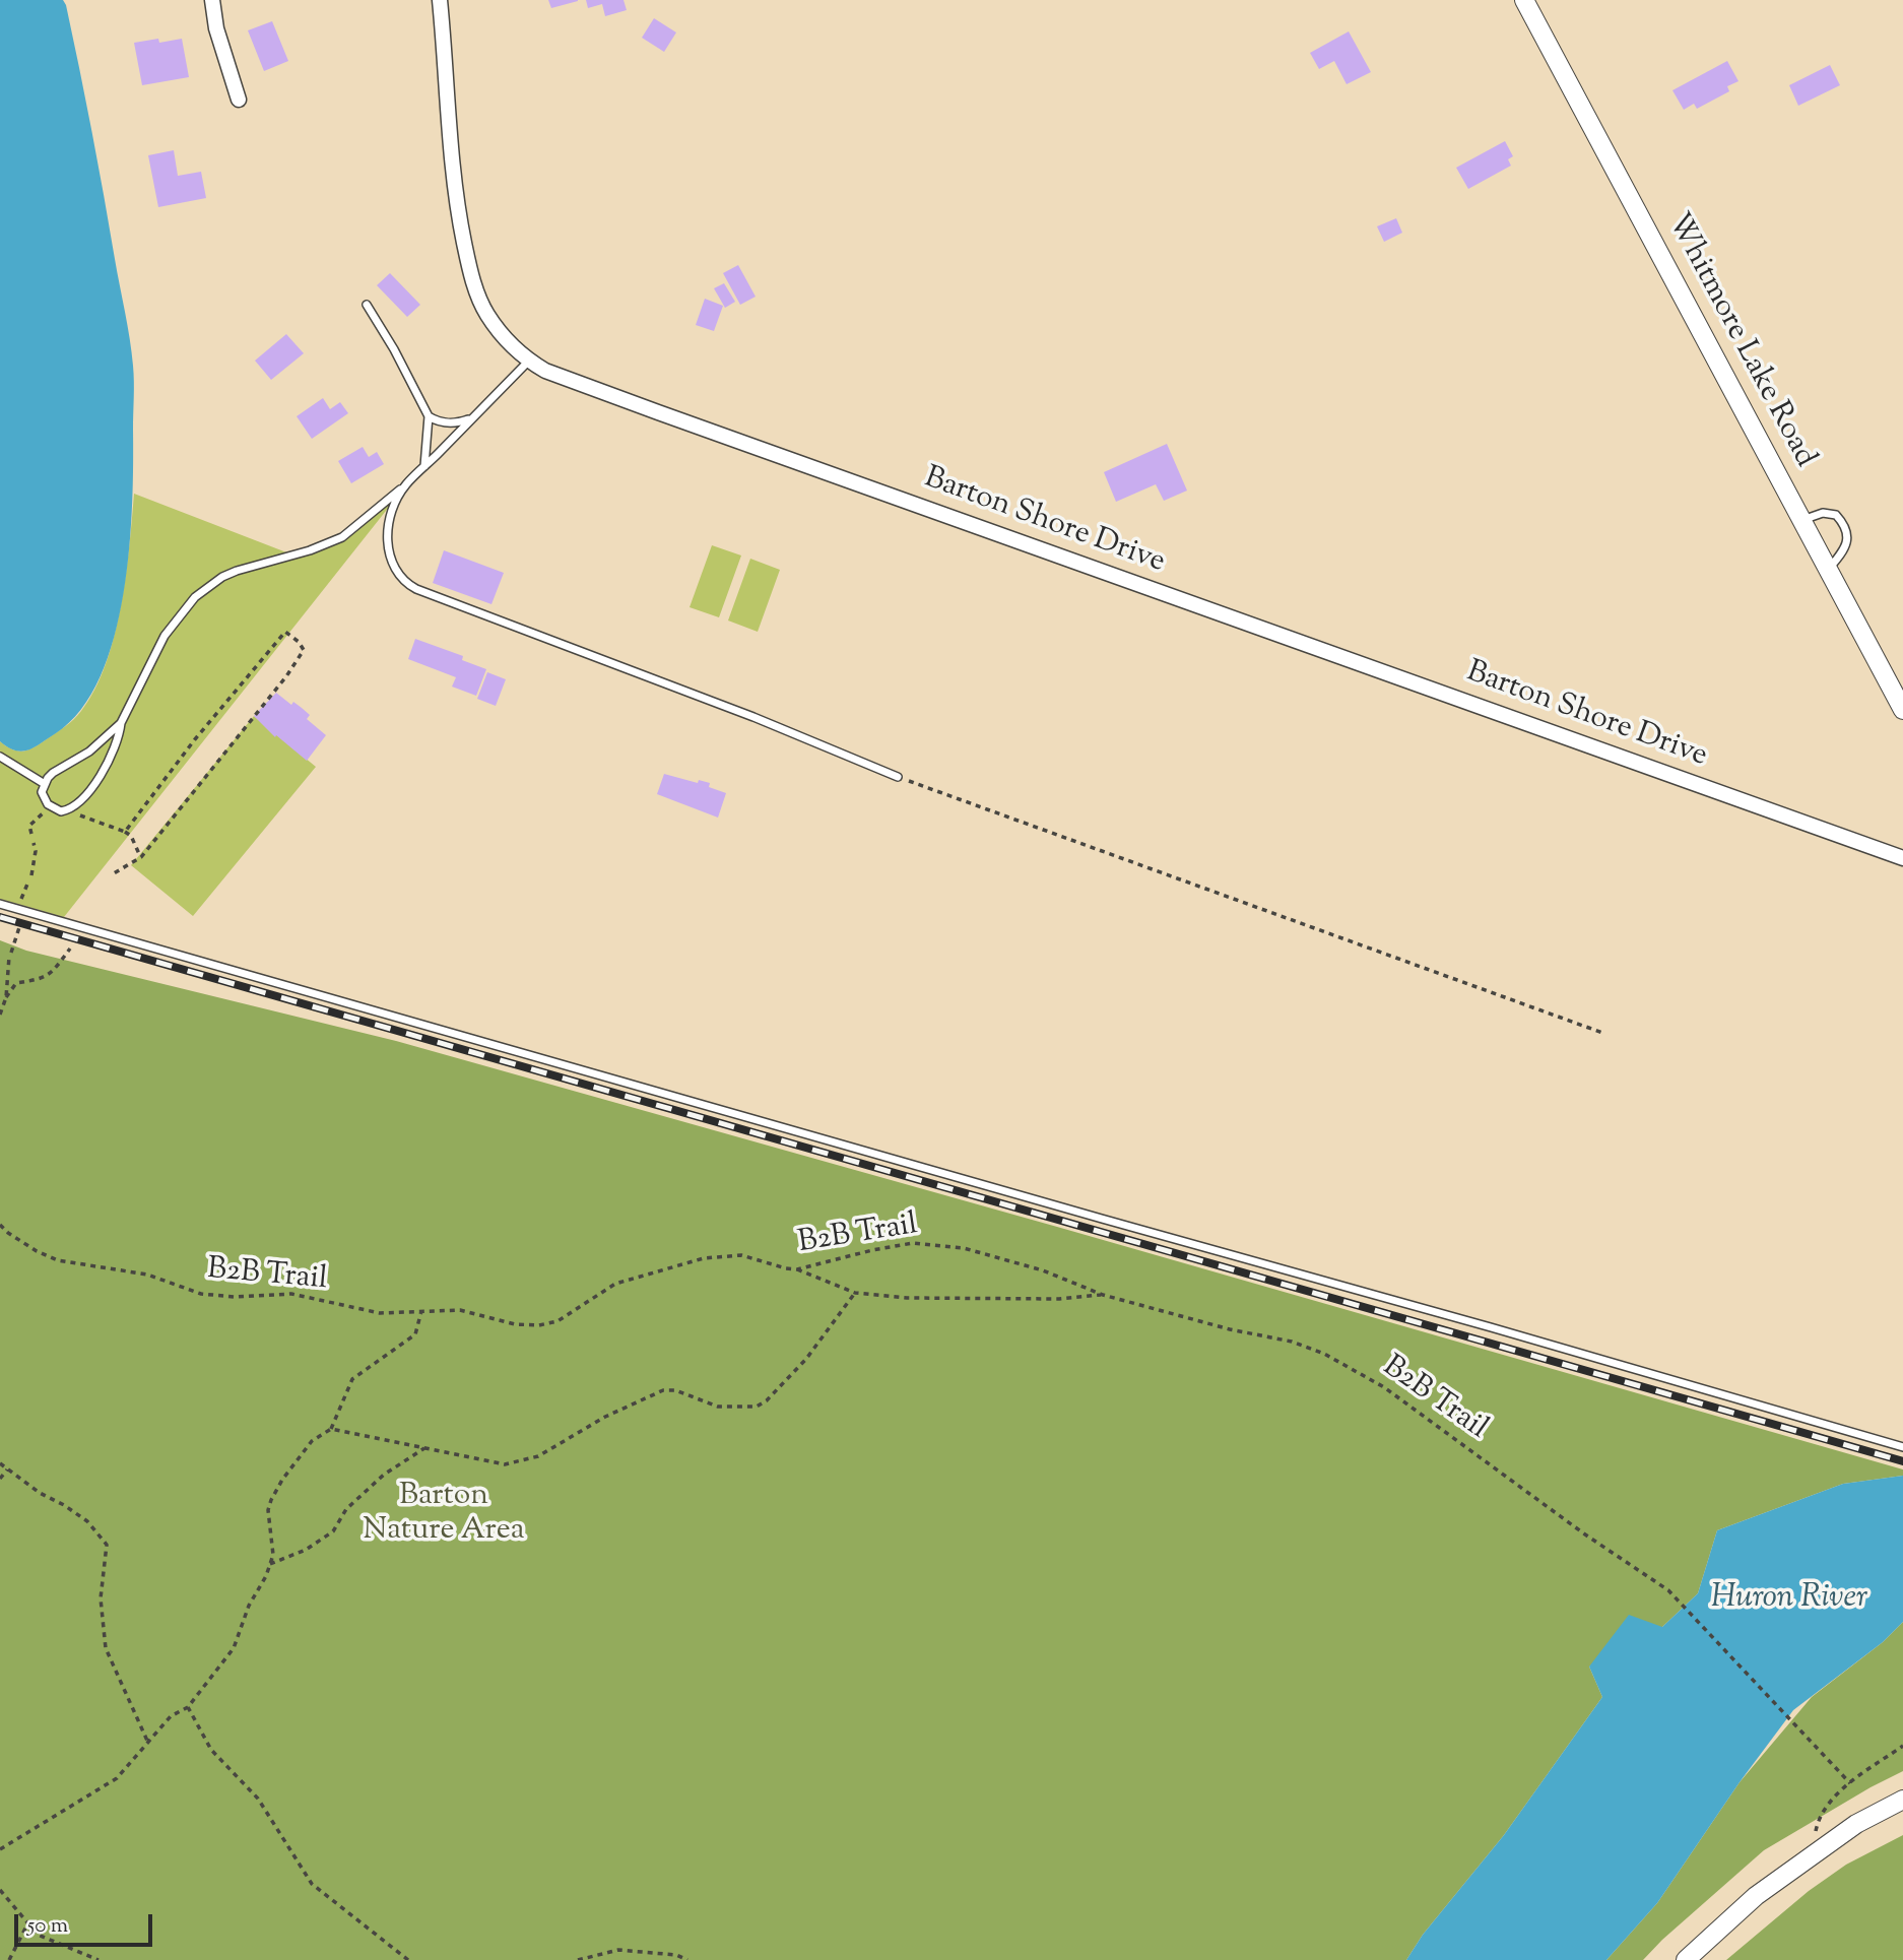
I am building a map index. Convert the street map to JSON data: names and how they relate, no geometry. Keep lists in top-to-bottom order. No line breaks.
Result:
{"streets":{"street":["Whitmore Lake Road","Barton Shore Drive"],"path":["B2B Trail"]},"water":["Huron River"],"parks":["Barton Nature Area"],"scale_bar":"50 m"}
